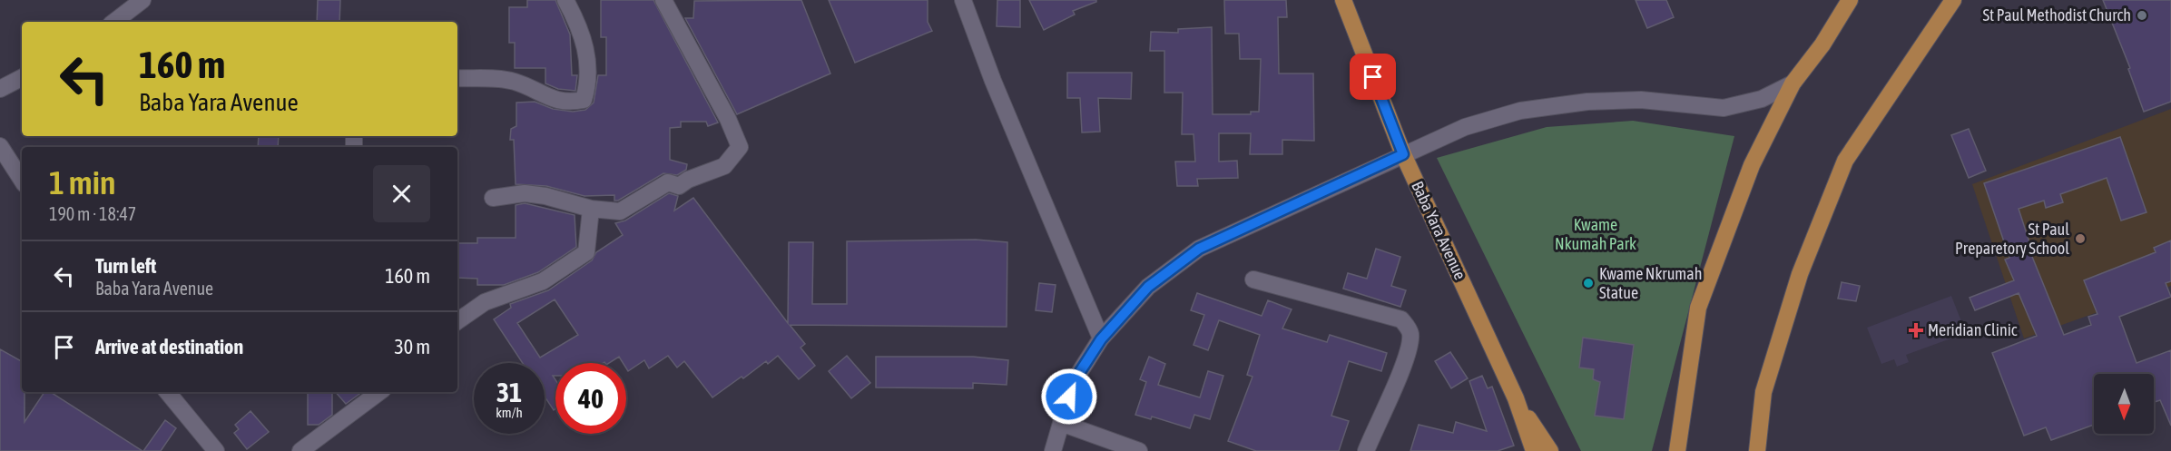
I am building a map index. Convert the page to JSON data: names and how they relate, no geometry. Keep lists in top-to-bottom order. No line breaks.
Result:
{"streets":{"main road":["Baba Yara Avenue"]},"parks":["Kwame Nkumah Park"],"places":{"other":["St Paul Methodist Church","St Paul Preparetory School","Kwame Nkrumah Statue"],"health":["Meridian Clinic"]},"north":"bottom","page":{"turn":["160 m","Baba Yara Avenue"],"heading":["1 min","190 m · 18:47"],"list":[{"name":"Turn left","note":"Baba Yara Avenue","value":"160 m"},{"name":"Arrive at destination","value":"30 m"}],"speed":"31 km/h","limit":"40"}}
